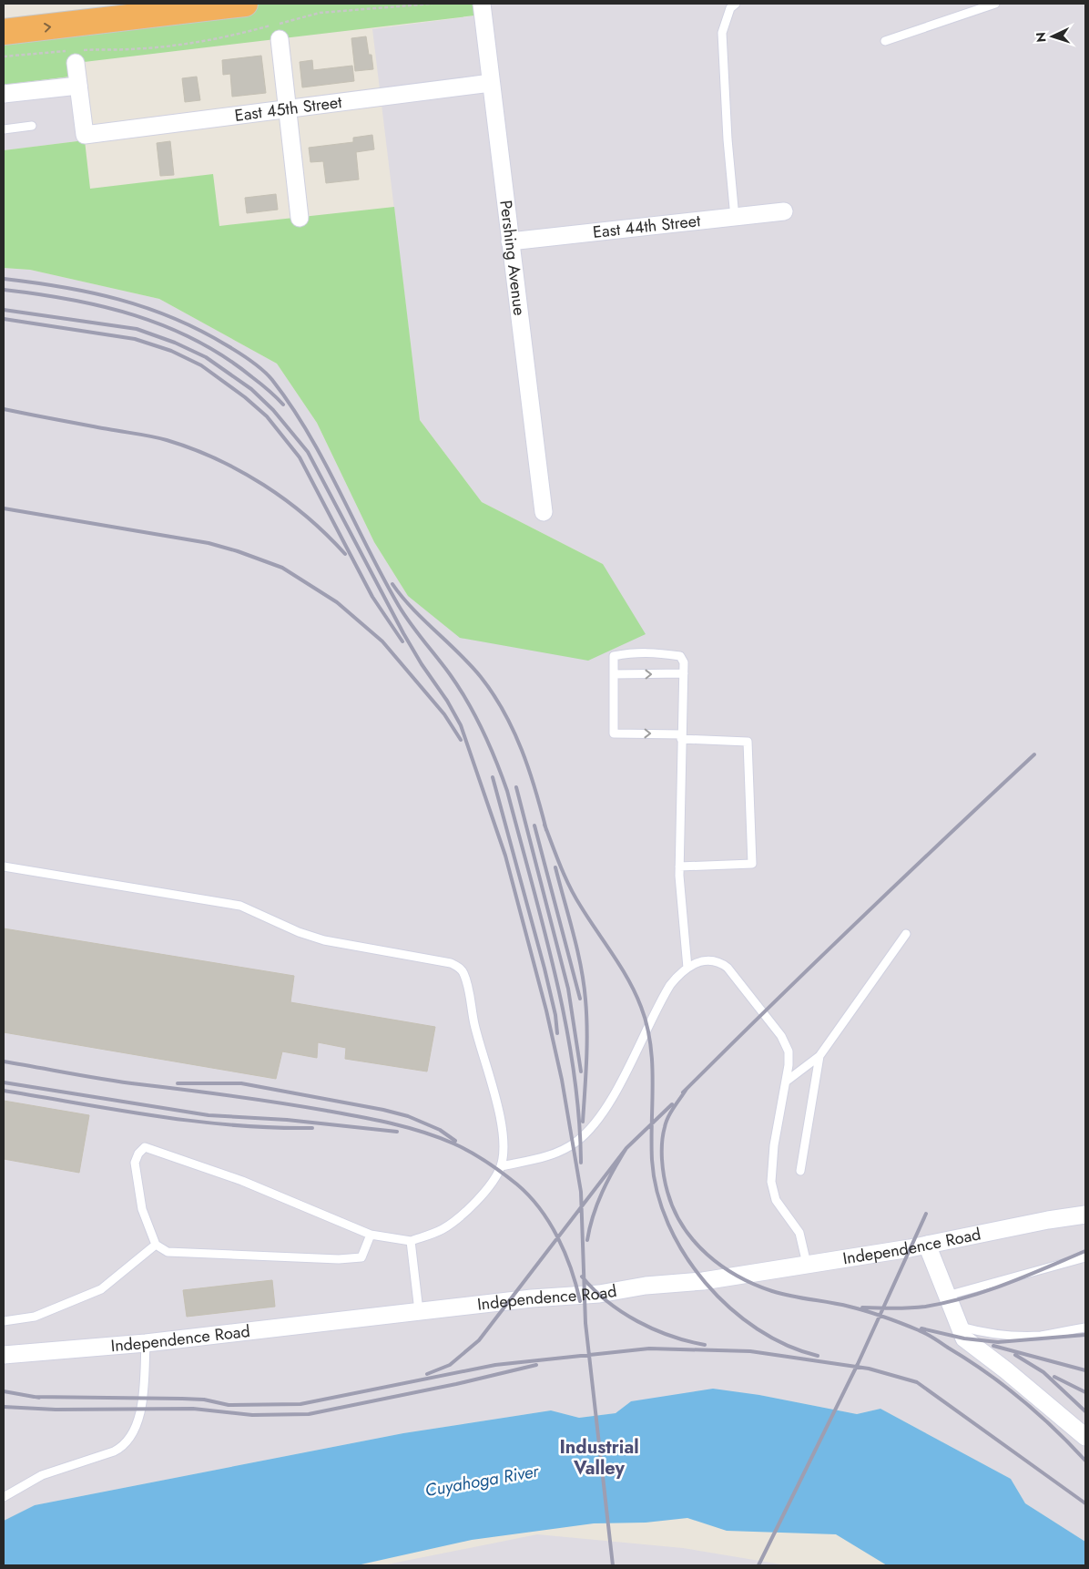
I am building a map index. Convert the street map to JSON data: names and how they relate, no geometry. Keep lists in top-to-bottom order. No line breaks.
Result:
{"streets":{"street":["East 45th Street","East 44th Street","Pershing Avenue","Independence Road"]},"crossings":[["East 45th Street","Pershing Avenue"],["East 44th Street","Pershing Avenue"]],"districts":["Industrial Valley"],"water":["Cuyahoga River"],"north":"left"}
